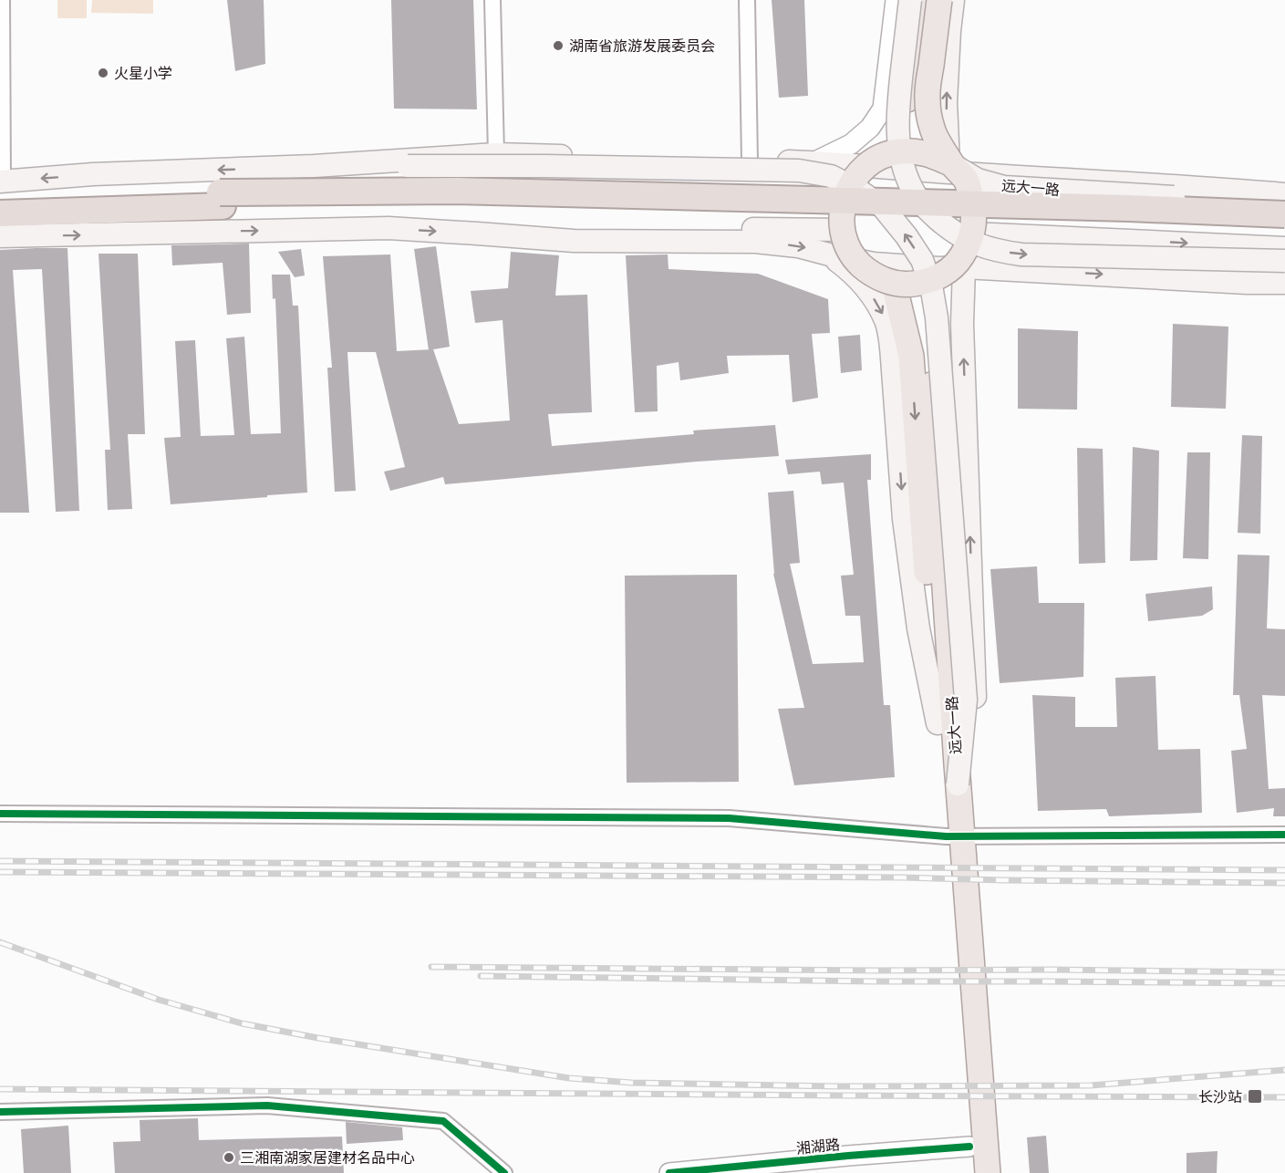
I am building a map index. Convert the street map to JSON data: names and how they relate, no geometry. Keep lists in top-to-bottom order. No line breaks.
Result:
{"streets":{"main road":["远大一路"],"street":["湘湖路"]},"crossings":[["远大一路","湘湖路"]],"places":{"other":["湖南省旅游发展委员会","火星小学","三湘南湖家居建材名品中心"],"transit":["长沙站"]}}
